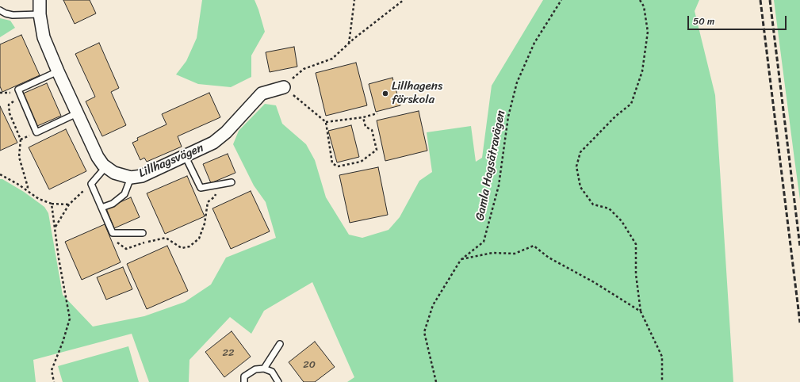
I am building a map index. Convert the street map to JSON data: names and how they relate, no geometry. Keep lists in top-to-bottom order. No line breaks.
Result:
{"streets":{"street":["Lillhagsvägen"],"path":["Gamla Hagsätravägen"]},"places":["Lillhagens förskola"],"house_numbers":["22","20"],"scale_bar":"50 m"}
